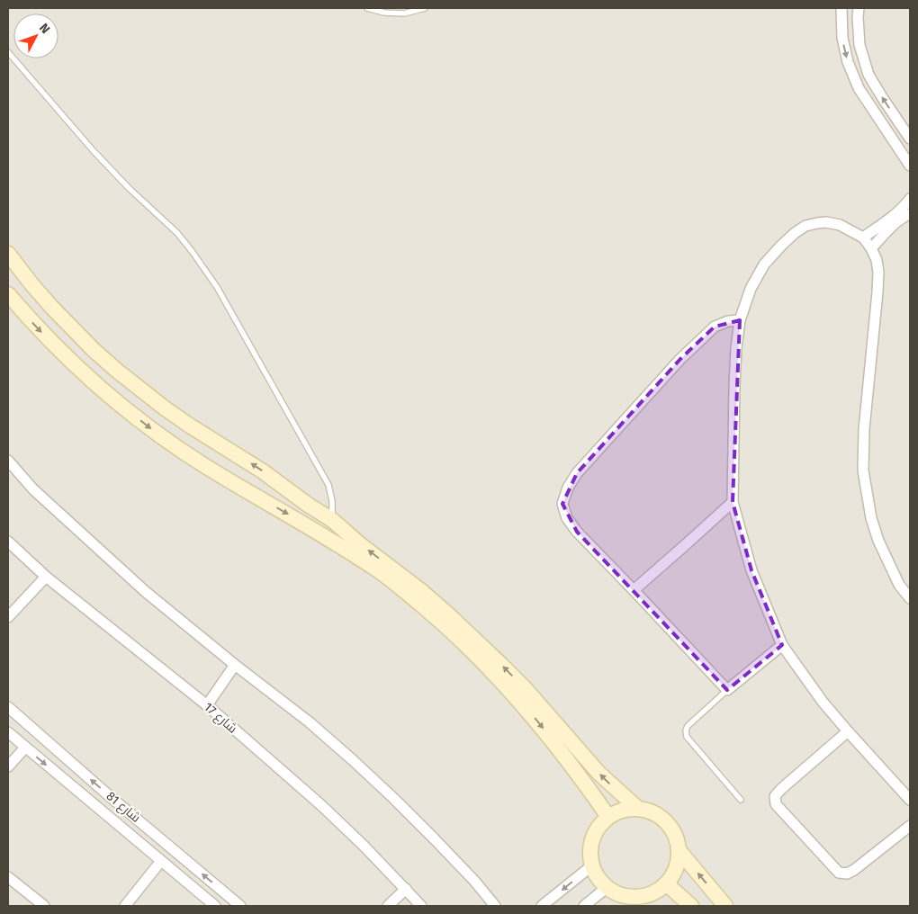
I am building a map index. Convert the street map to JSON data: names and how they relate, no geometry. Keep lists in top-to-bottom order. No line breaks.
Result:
{"streets":{"street":["شارع 17","شارع 81"]},"north":"top right"}
